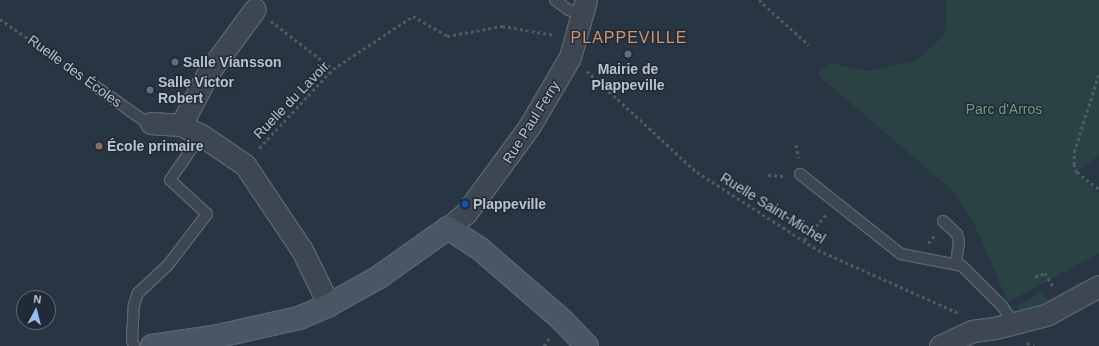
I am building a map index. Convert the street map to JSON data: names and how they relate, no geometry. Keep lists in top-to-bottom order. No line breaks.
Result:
{"streets":{"street":["Rue Paul Ferry"],"lane":["Ruelle des Écoles"],"path":["Ruelle du Lavoir","Ruelle Saint-Michel"]},"crossings":[["Ruelle du Lavoir","Rue Paul Ferry"],["Ruelle du Lavoir","Ruelle Saint-Michel"],["Rue Paul Ferry","Ruelle Saint-Michel"]],"districts":["PLAPPEVILLE"],"parks":["Parc d'Arros"],"places":["Mairie de Plappeville","Salle Viansson","Salle Victor Robert","École primaire","Plappeville"],"north":"top"}
